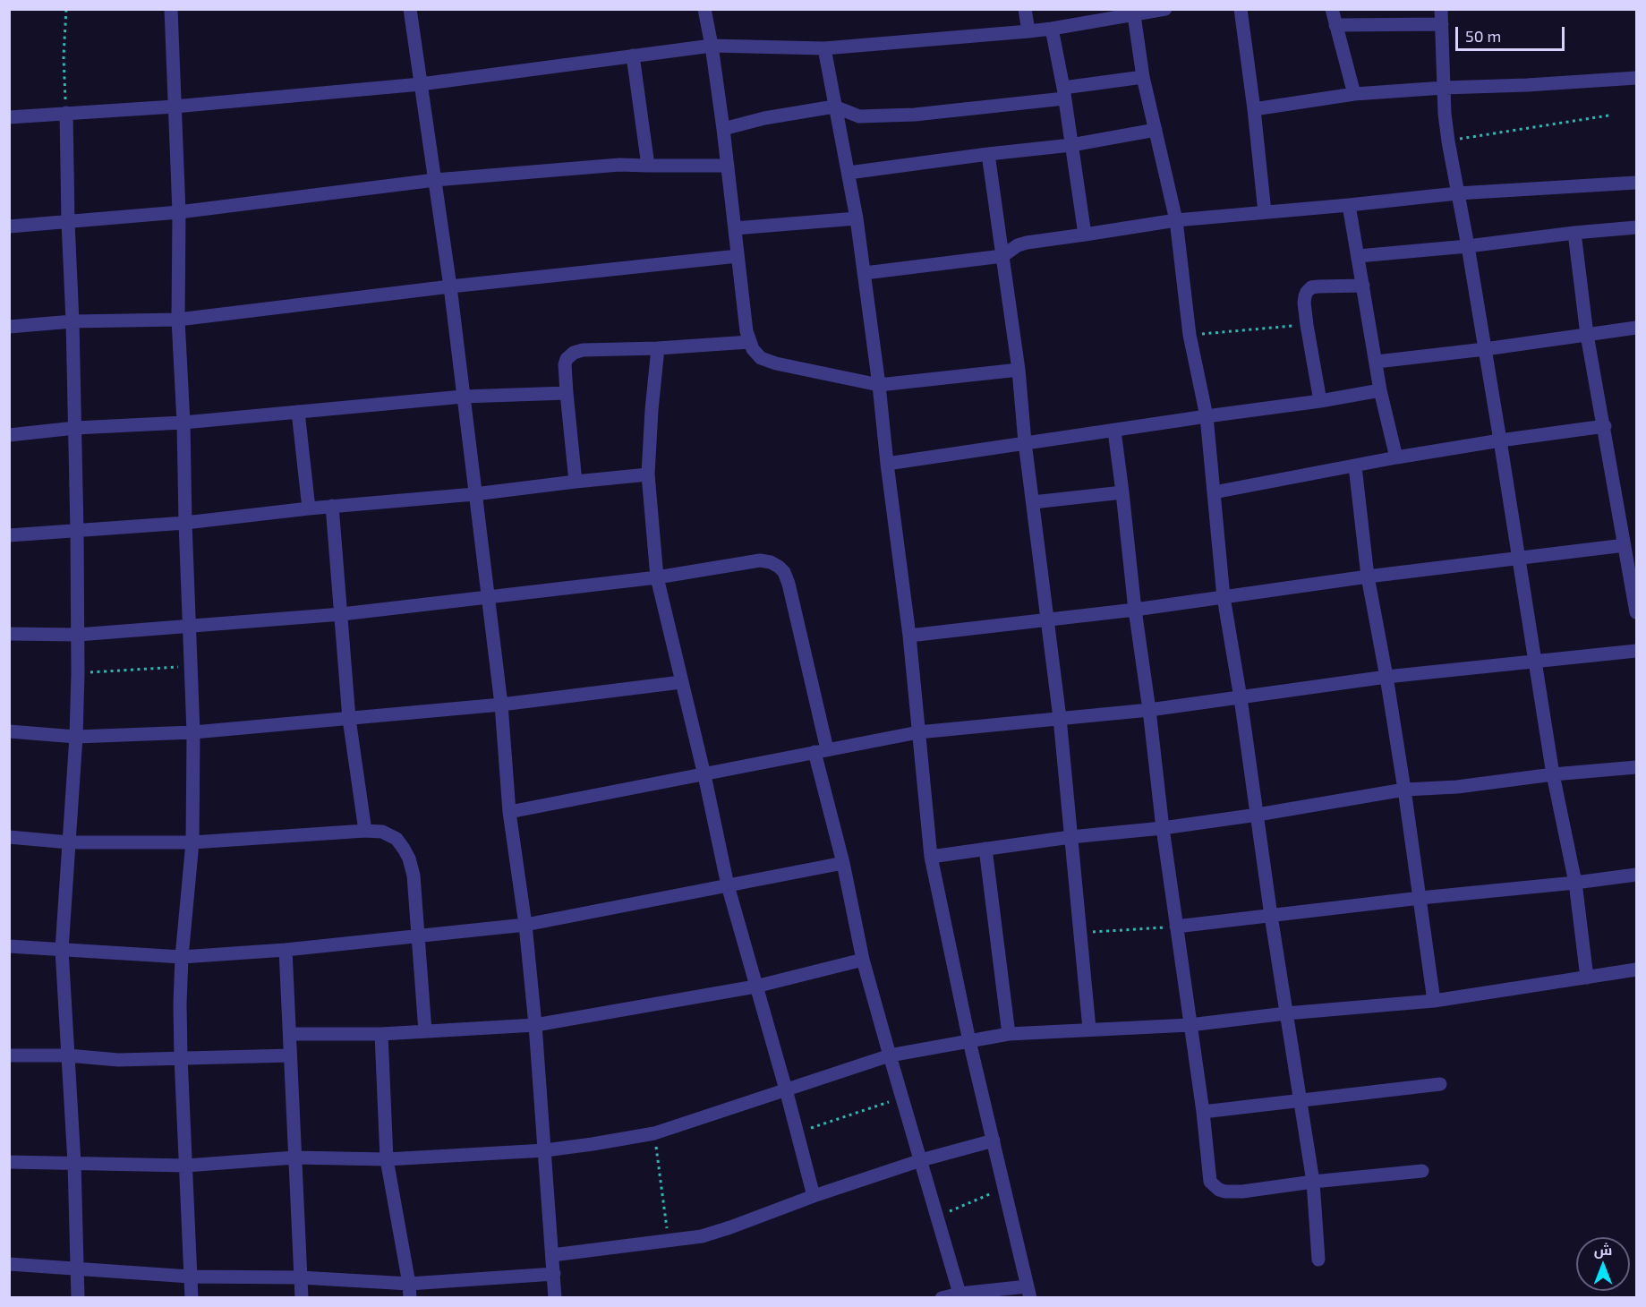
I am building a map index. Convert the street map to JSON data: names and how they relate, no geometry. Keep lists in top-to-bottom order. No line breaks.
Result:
{"scale_bar":"50 m","north":"top"}
